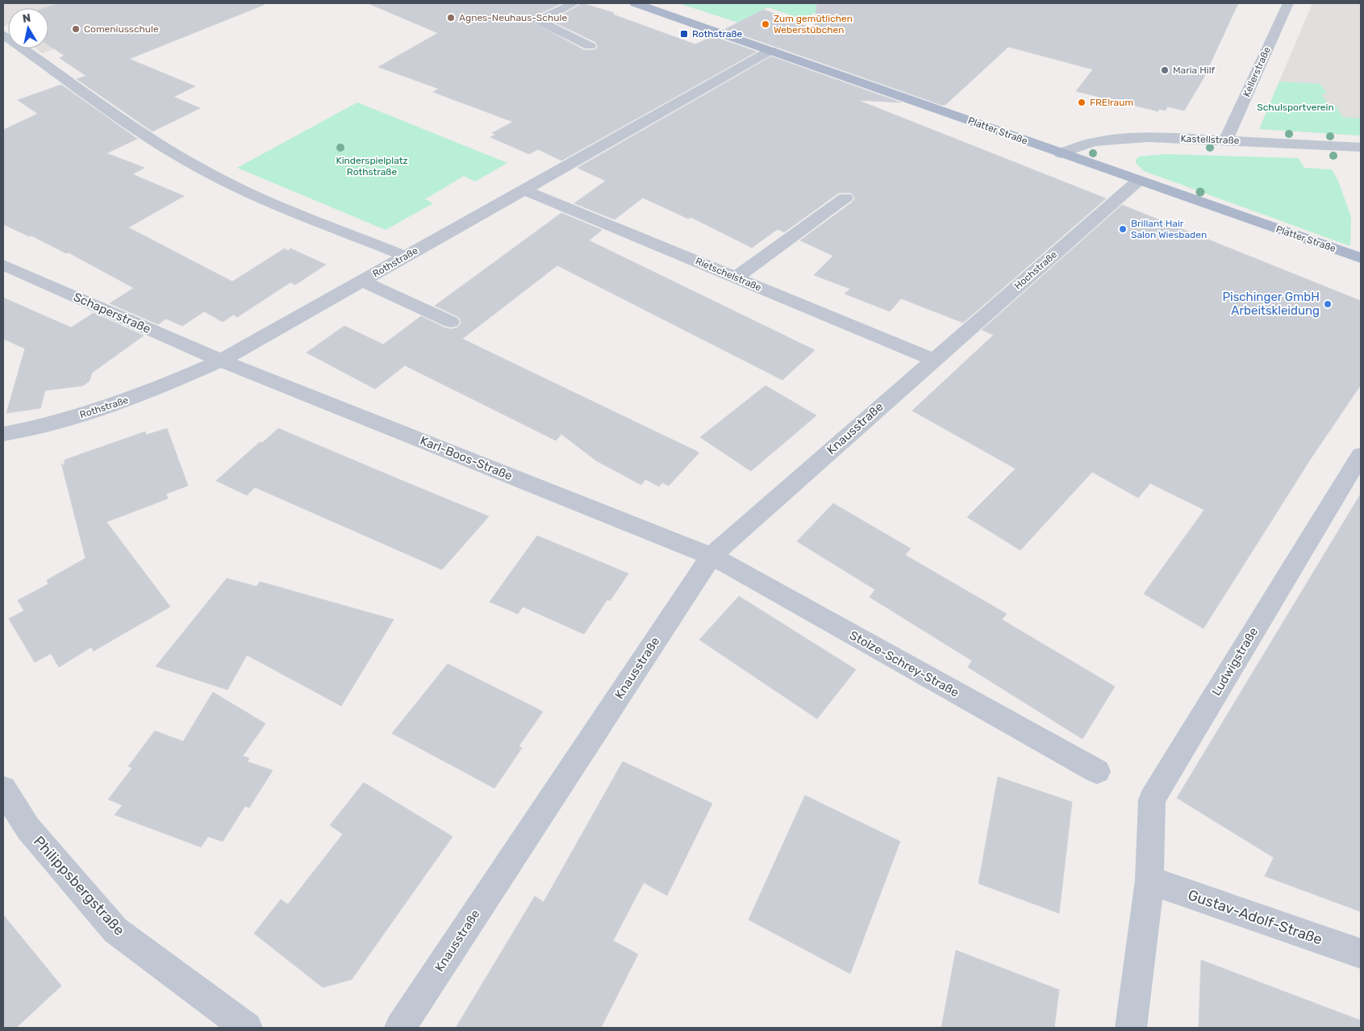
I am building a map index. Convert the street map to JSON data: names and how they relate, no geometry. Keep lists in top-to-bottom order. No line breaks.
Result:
{"streets":{"main road":["Platter Straße"],"street":["Kellerstraße","Kastellstraße","Rothstraße","Hochstraße","Rietschelstraße","Schaperstraße","Knausstraße","Karl-Boos-Straße","Ludwigstraße","Stolze-Schrey-Straße","Philippsbergstraße","Gustav-Adolf-Straße"]},"crossings":[["Kellerstraße","Kastellstraße"],["Platter Straße","Kastellstraße"],["Platter Straße","Rothstraße"],["Platter Straße","Hochstraße"],["Rothstraße","Rietschelstraße"],["Rothstraße","Schaperstraße"],["Rothstraße","Karl-Boos-Straße"],["Hochstraße","Rietschelstraße"],["Hochstraße","Knausstraße"],["Rietschelstraße","Knausstraße"],["Schaperstraße","Karl-Boos-Straße"],["Knausstraße","Karl-Boos-Straße"],["Knausstraße","Stolze-Schrey-Straße"],["Karl-Boos-Straße","Stolze-Schrey-Straße"],["Ludwigstraße","Gustav-Adolf-Straße"]],"parks":["Schulsportverein","Kinderspielplatz Rothstraße"],"places":{"other":["Agnes-Neuhaus-Schule","Zum gemütlichen Weberstübchen","Comeniusschule","Maria Hilf","FRE!raum","Brillant Hair Salon Wiesbaden","Pischinger GmbH Arbeitskleidung"],"transit":["Rothstraße"]},"north":"top"}
